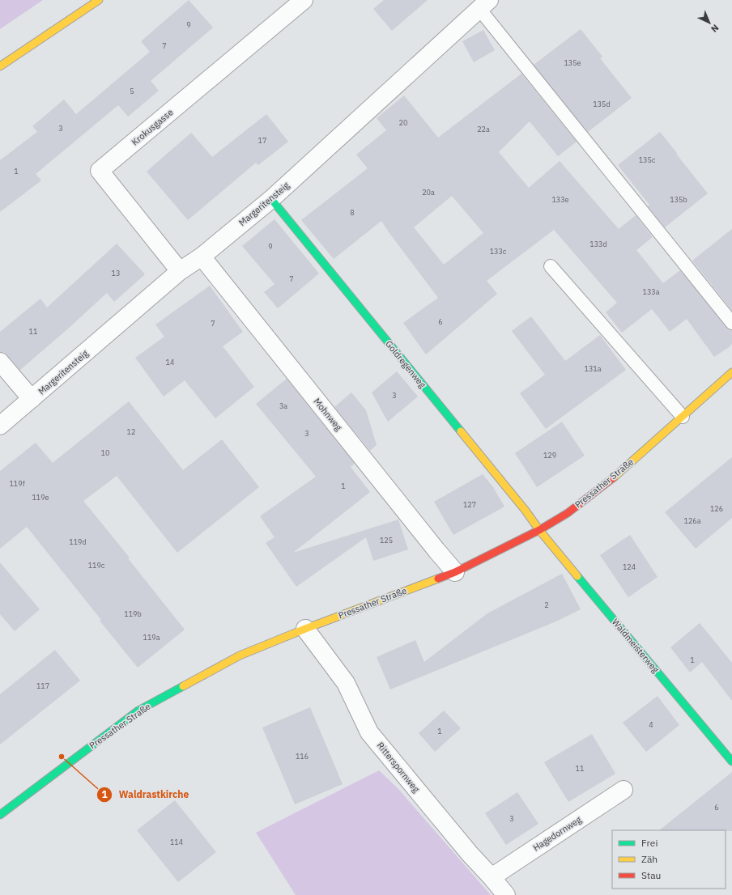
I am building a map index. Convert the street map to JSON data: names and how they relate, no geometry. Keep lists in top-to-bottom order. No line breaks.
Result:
{"streets":{"street":["Krokusgasse","Margeritensteig","Goldregenweg","Mohnweg","Pressather Straße","Waldmeisterweg","Ritterspornweg","Hagedornweg"]},"crossings":[["Krokusgasse","Margeritensteig"],["Margeritensteig","Goldregenweg"],["Margeritensteig","Mohnweg"],["Goldregenweg","Pressather Straße"],["Goldregenweg","Waldmeisterweg"],["Mohnweg","Pressather Straße"],["Pressather Straße","Waldmeisterweg"],["Pressather Straße","Ritterspornweg"],["Ritterspornweg","Hagedornweg"]],"places":["Waldrastkirche"],"house_numbers":["9","7","135e","5","135d","20","3","22a","17","135c","1","20a","133e","135b","8","133d","9","133c","13","7","133a","6","7","11","14","131a","3","3a","12","3","10","129","119f","1","119e","127","126","126a","125","119d","119c","124","2","119b","119a","1","117","4","1","116","11","6","3","114"],"legend":["Frei","Zäh","Stau"],"north":"bottom right"}
